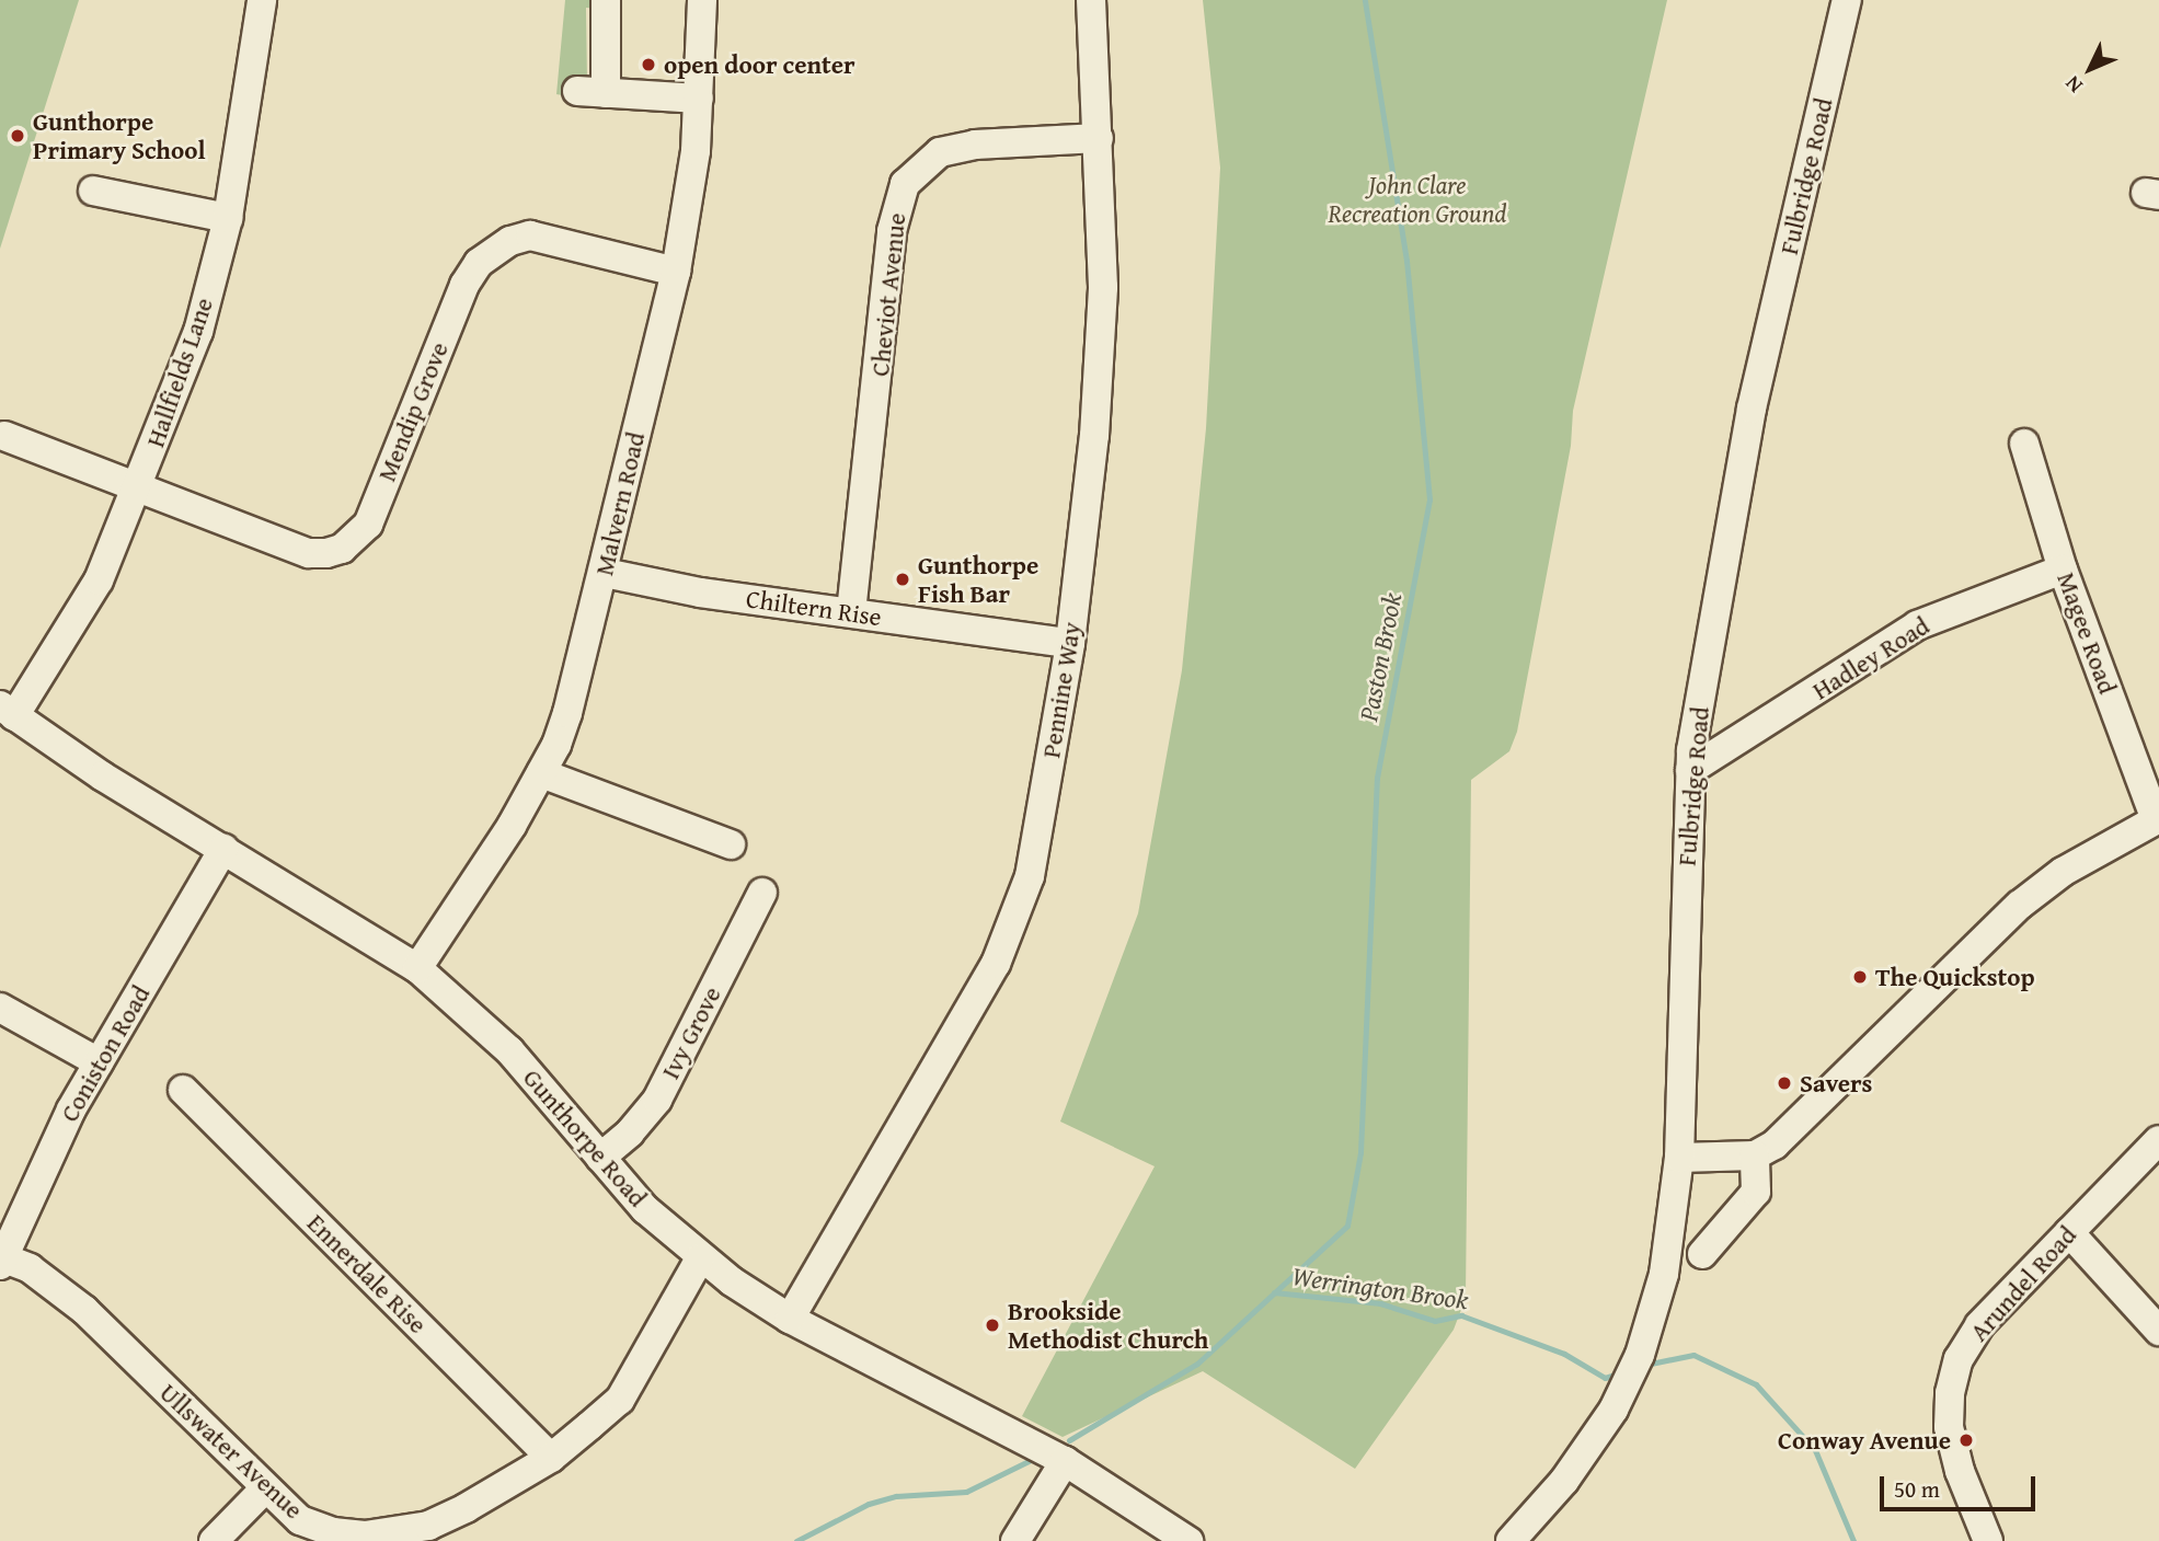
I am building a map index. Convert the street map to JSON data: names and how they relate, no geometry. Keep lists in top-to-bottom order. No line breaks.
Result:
{"streets":{"street":["Fulbridge Road","Cheviot Avenue","Hallfields Lane","Mendip Grove","Malvern Road","Chiltern Rise","Magee Road","Hadley Road","Pennine Way","Ivy Grove","Coniston Road","Gunthorpe Road","Ennerdale Rise","Arundel Road","Ullswater Avenue"]},"crossings":[["Fulbridge Road","Hadley Road"],["Cheviot Avenue","Chiltern Rise"],["Cheviot Avenue","Pennine Way"],["Hallfields Lane","Mendip Grove"],["Hallfields Lane","Gunthorpe Road"],["Mendip Grove","Malvern Road"],["Malvern Road","Chiltern Rise"],["Malvern Road","Gunthorpe Road"],["Chiltern Rise","Pennine Way"],["Magee Road","Hadley Road"],["Pennine Way","Gunthorpe Road"],["Ivy Grove","Gunthorpe Road"],["Coniston Road","Gunthorpe Road"],["Coniston Road","Ullswater Avenue"],["Gunthorpe Road","Ullswater Avenue"],["Ennerdale Rise","Ullswater Avenue"]],"water":["Paston Brook","Werrington Brook"],"parks":["John Clare Recreation Ground"],"places":["open door center","Gunthorpe Primary School","Gunthorpe Fish Bar","The Quickstop","Savers","Brookside Methodist Church","Conway Avenue"],"scale_bar":"50 m","north":"bottom left"}
